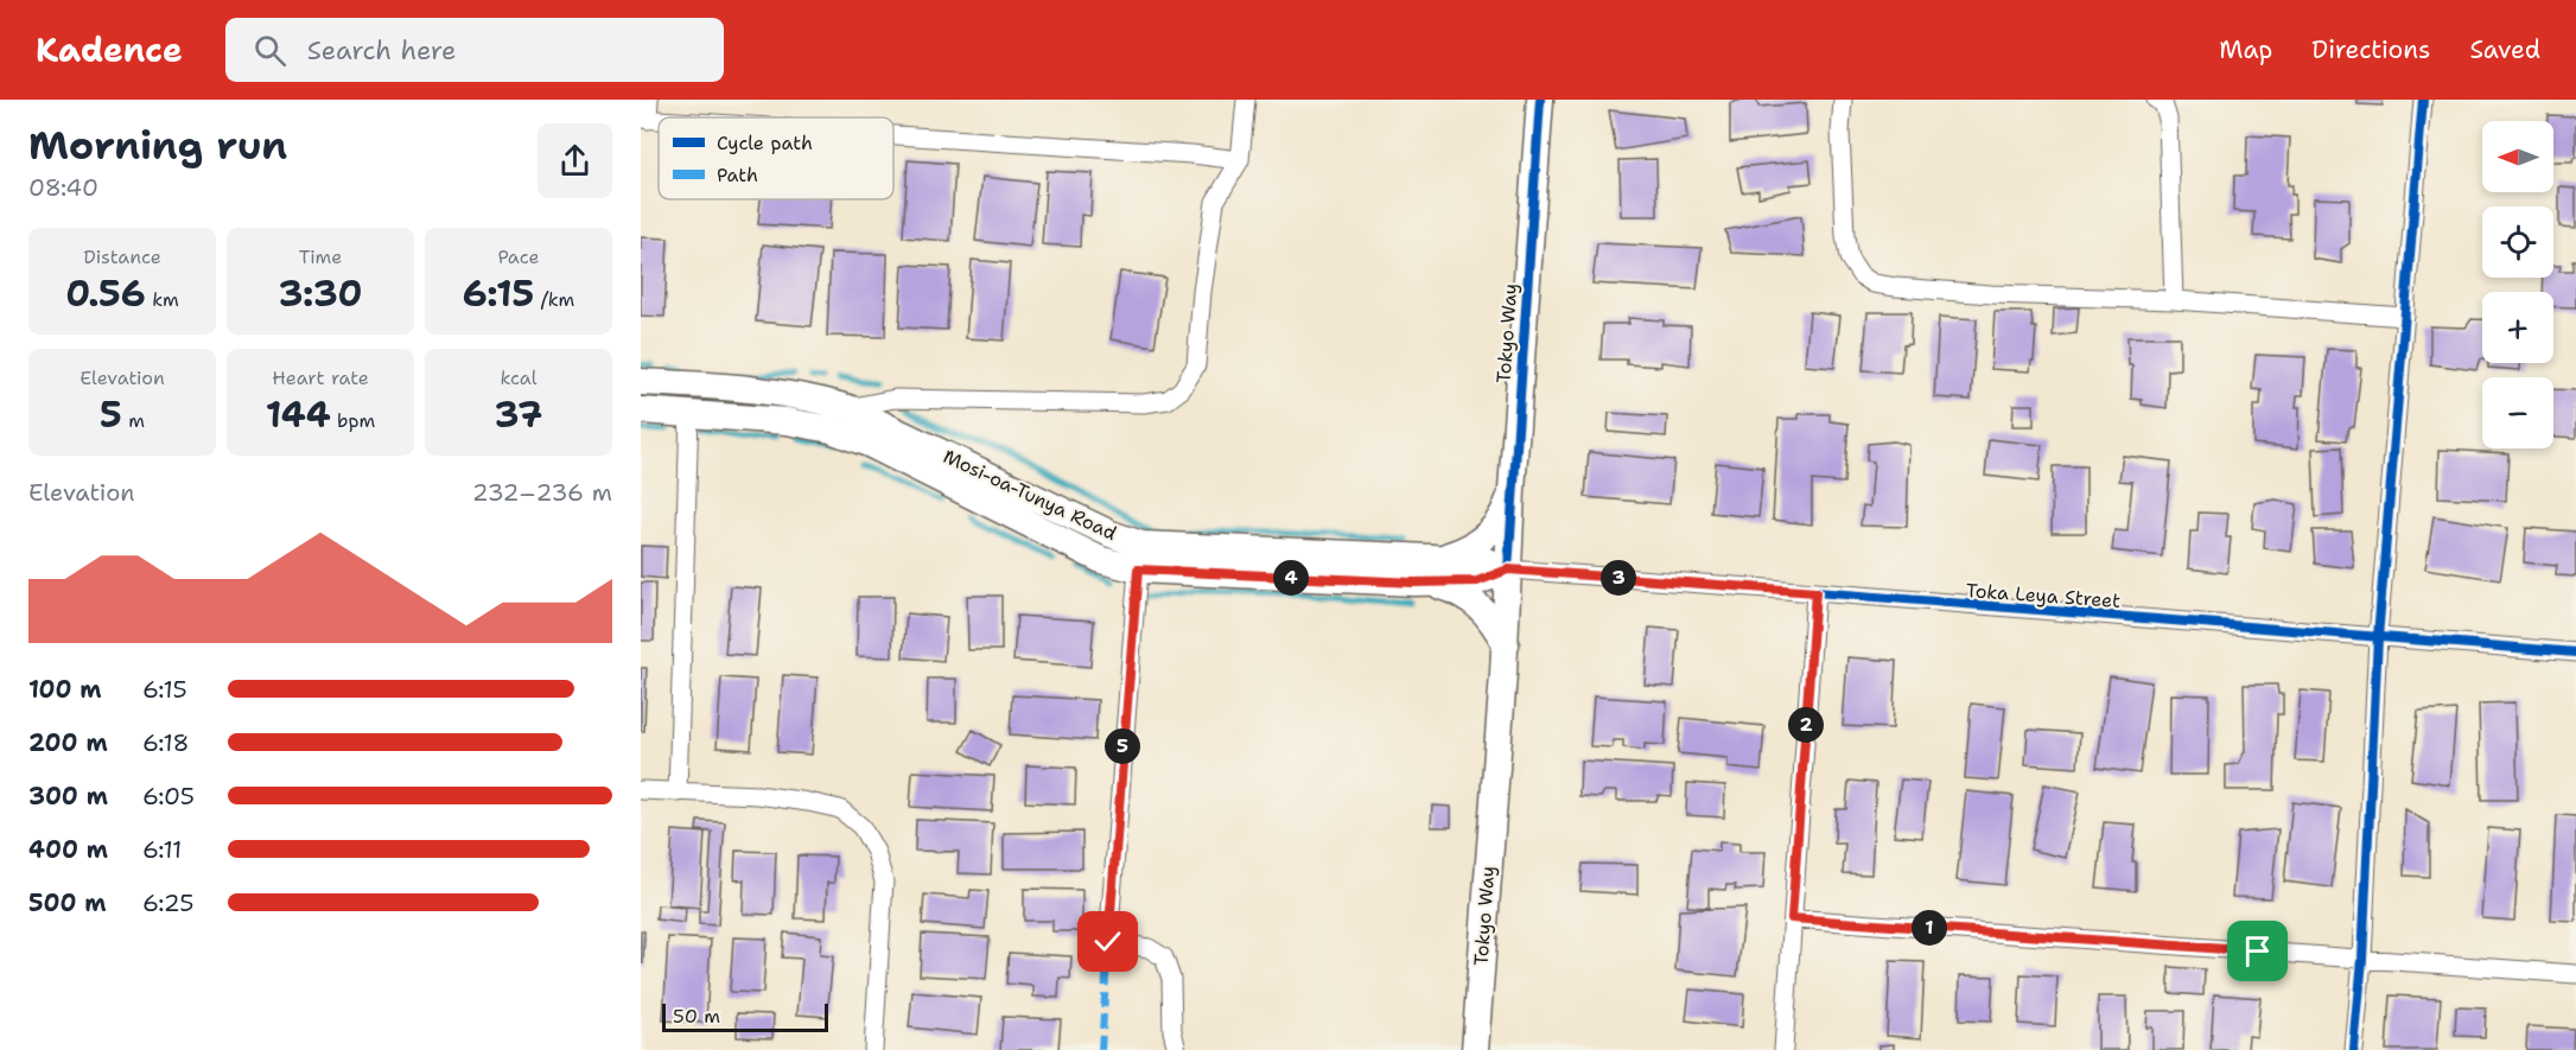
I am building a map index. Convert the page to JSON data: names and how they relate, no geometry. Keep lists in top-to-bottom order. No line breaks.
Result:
{"streets":{"main road":["Tokyo Way","Mosi-oa-Tunya Road"],"street":["Toka Leya Street"]},"crossings":[["Tokyo Way","Mosi-oa-Tunya Road"],["Tokyo Way","Toka Leya Street"],["Mosi-oa-Tunya Road","Toka Leya Street"]],"legend":["Cycle path","Path"],"scale_bar":"50 m","north":"left","page":{"header":"Kadence","search":"Search here","nav":["Map","Directions","Saved"],"heading":["Morning run","08:40"],"map_buttons":["+","−"],"stats":[["Distance","0.56 km"],["Time","3:30"],["Pace","6:15 /km"],["Elevation","5 m"],["Heart rate","144 bpm"],["kcal","37"]],"chart":["Elevation","232–236 m"],"pins":["3","4","2","5","1"],"list":[{"name":"100 m","note":"6:15"},{"name":"200 m","note":"6:18"},{"name":"300 m","note":"6:05"},{"name":"400 m","note":"6:11"},{"name":"500 m","note":"6:25"}],"scale":"50 m"}}
